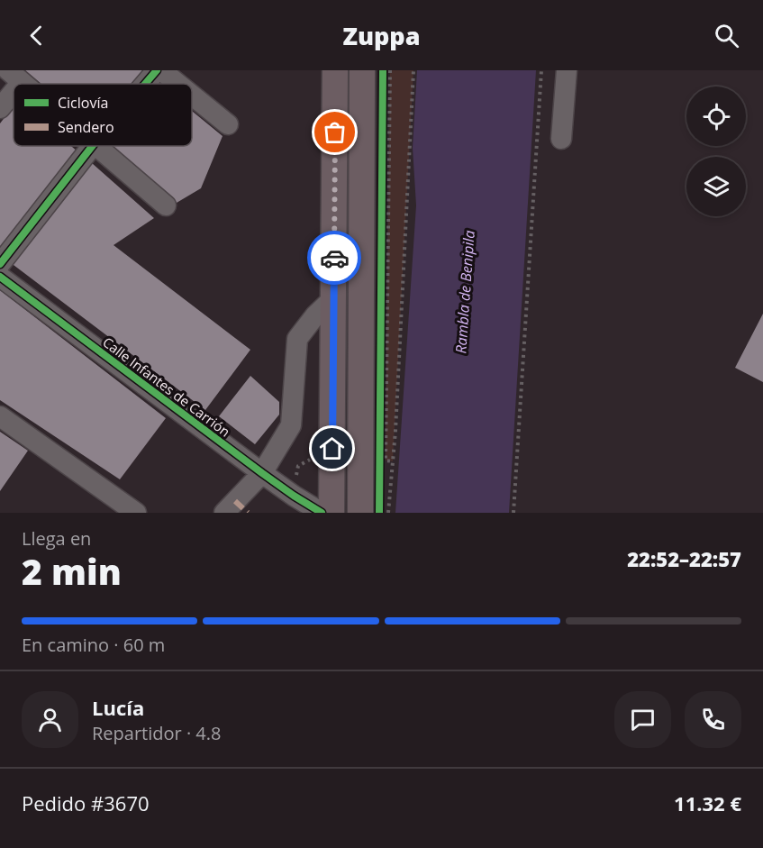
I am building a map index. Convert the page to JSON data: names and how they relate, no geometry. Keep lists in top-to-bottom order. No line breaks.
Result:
{"streets":{"street":["Calle Infantes de Carrión"]},"water":["Rambla de Benipila"],"legend":["Ciclovía","Sendero"],"page":{"header":"Zuppa","heading":["2 min","Llega en","22:52–22:57"],"panel":["Lucía","Repartidor · 4.8","Pedido #3670","11.32 €"],"bar":"En camino · 60 m"}}
